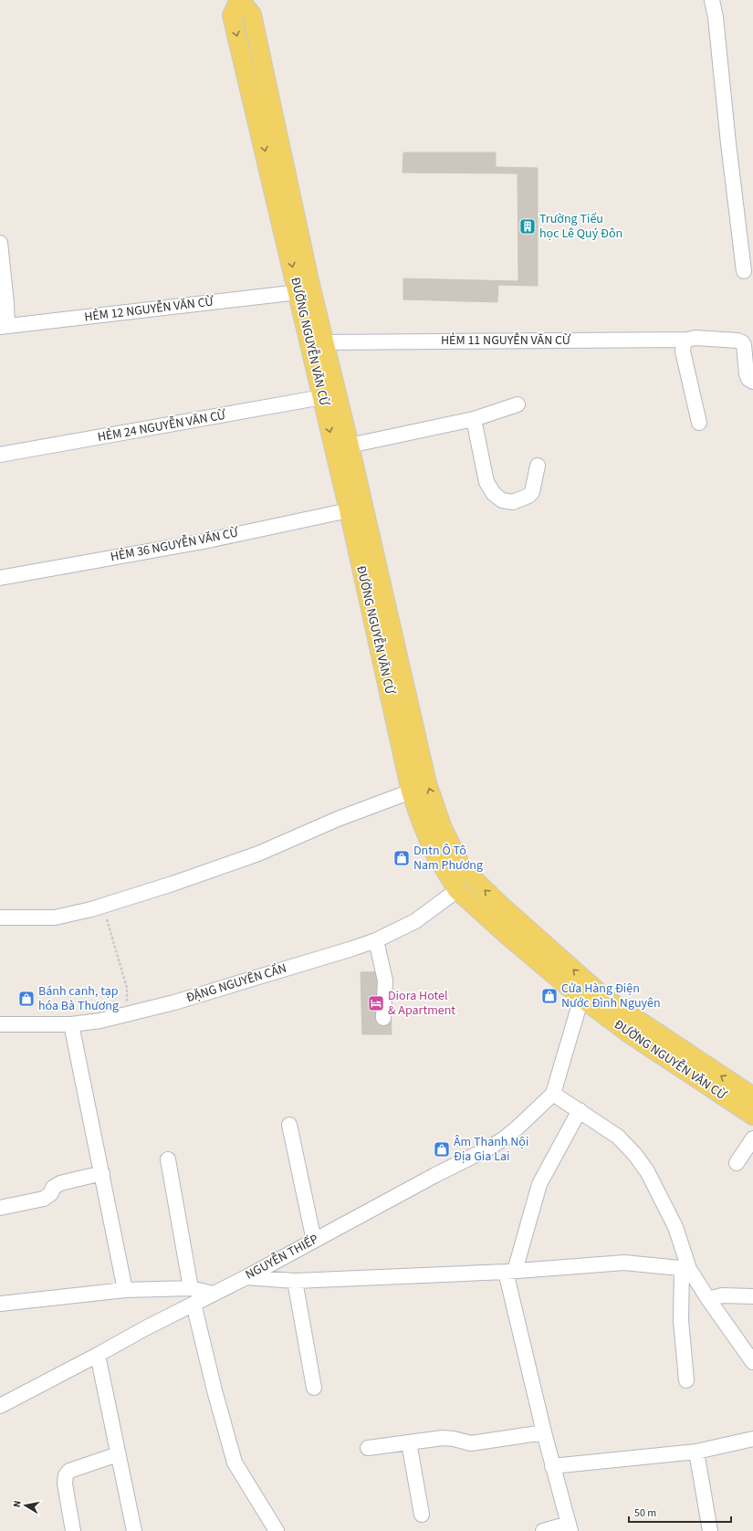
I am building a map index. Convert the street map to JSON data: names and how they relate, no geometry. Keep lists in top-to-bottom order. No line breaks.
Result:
{"streets":{"main road":["ĐƯỜNG NGUYỄN VĂN CỪ"],"street":["HẺM 12 NGUYỄN VĂN CỪ","HẺM 11 NGUYỄN VĂN CỪ","HẺM 24 NGUYỄN VĂN CỪ","HẺM 36 NGUYỄN VĂN CỪ","ĐẶNG NGUYÊN CẨN","NGUYỄN THIẾP"]},"crossings":[["HẺM 12 NGUYỄN VĂN CỪ","ĐƯỜNG NGUYỄN VĂN CỪ"],["HẺM 11 NGUYỄN VĂN CỪ","ĐƯỜNG NGUYỄN VĂN CỪ"],["ĐƯỜNG NGUYỄN VĂN CỪ","HẺM 24 NGUYỄN VĂN CỪ"],["ĐƯỜNG NGUYỄN VĂN CỪ","HẺM 36 NGUYỄN VĂN CỪ"],["ĐƯỜNG NGUYỄN VĂN CỪ","ĐẶNG NGUYÊN CẨN"]],"places":{"building":["Trường Tiểu học Lê Quý Đôn"],"shop":["Dntn Ô Tô Nam Phương","Cửa Hàng Điện Nước Đình Nguyên","Bánh canh, tạp hóa Bà Thương","Âm Thanh Nội Địa Gia Lai"],"hotel":["Diora Hotel & Apartment"]},"scale_bar":"50 m","north":"left"}
